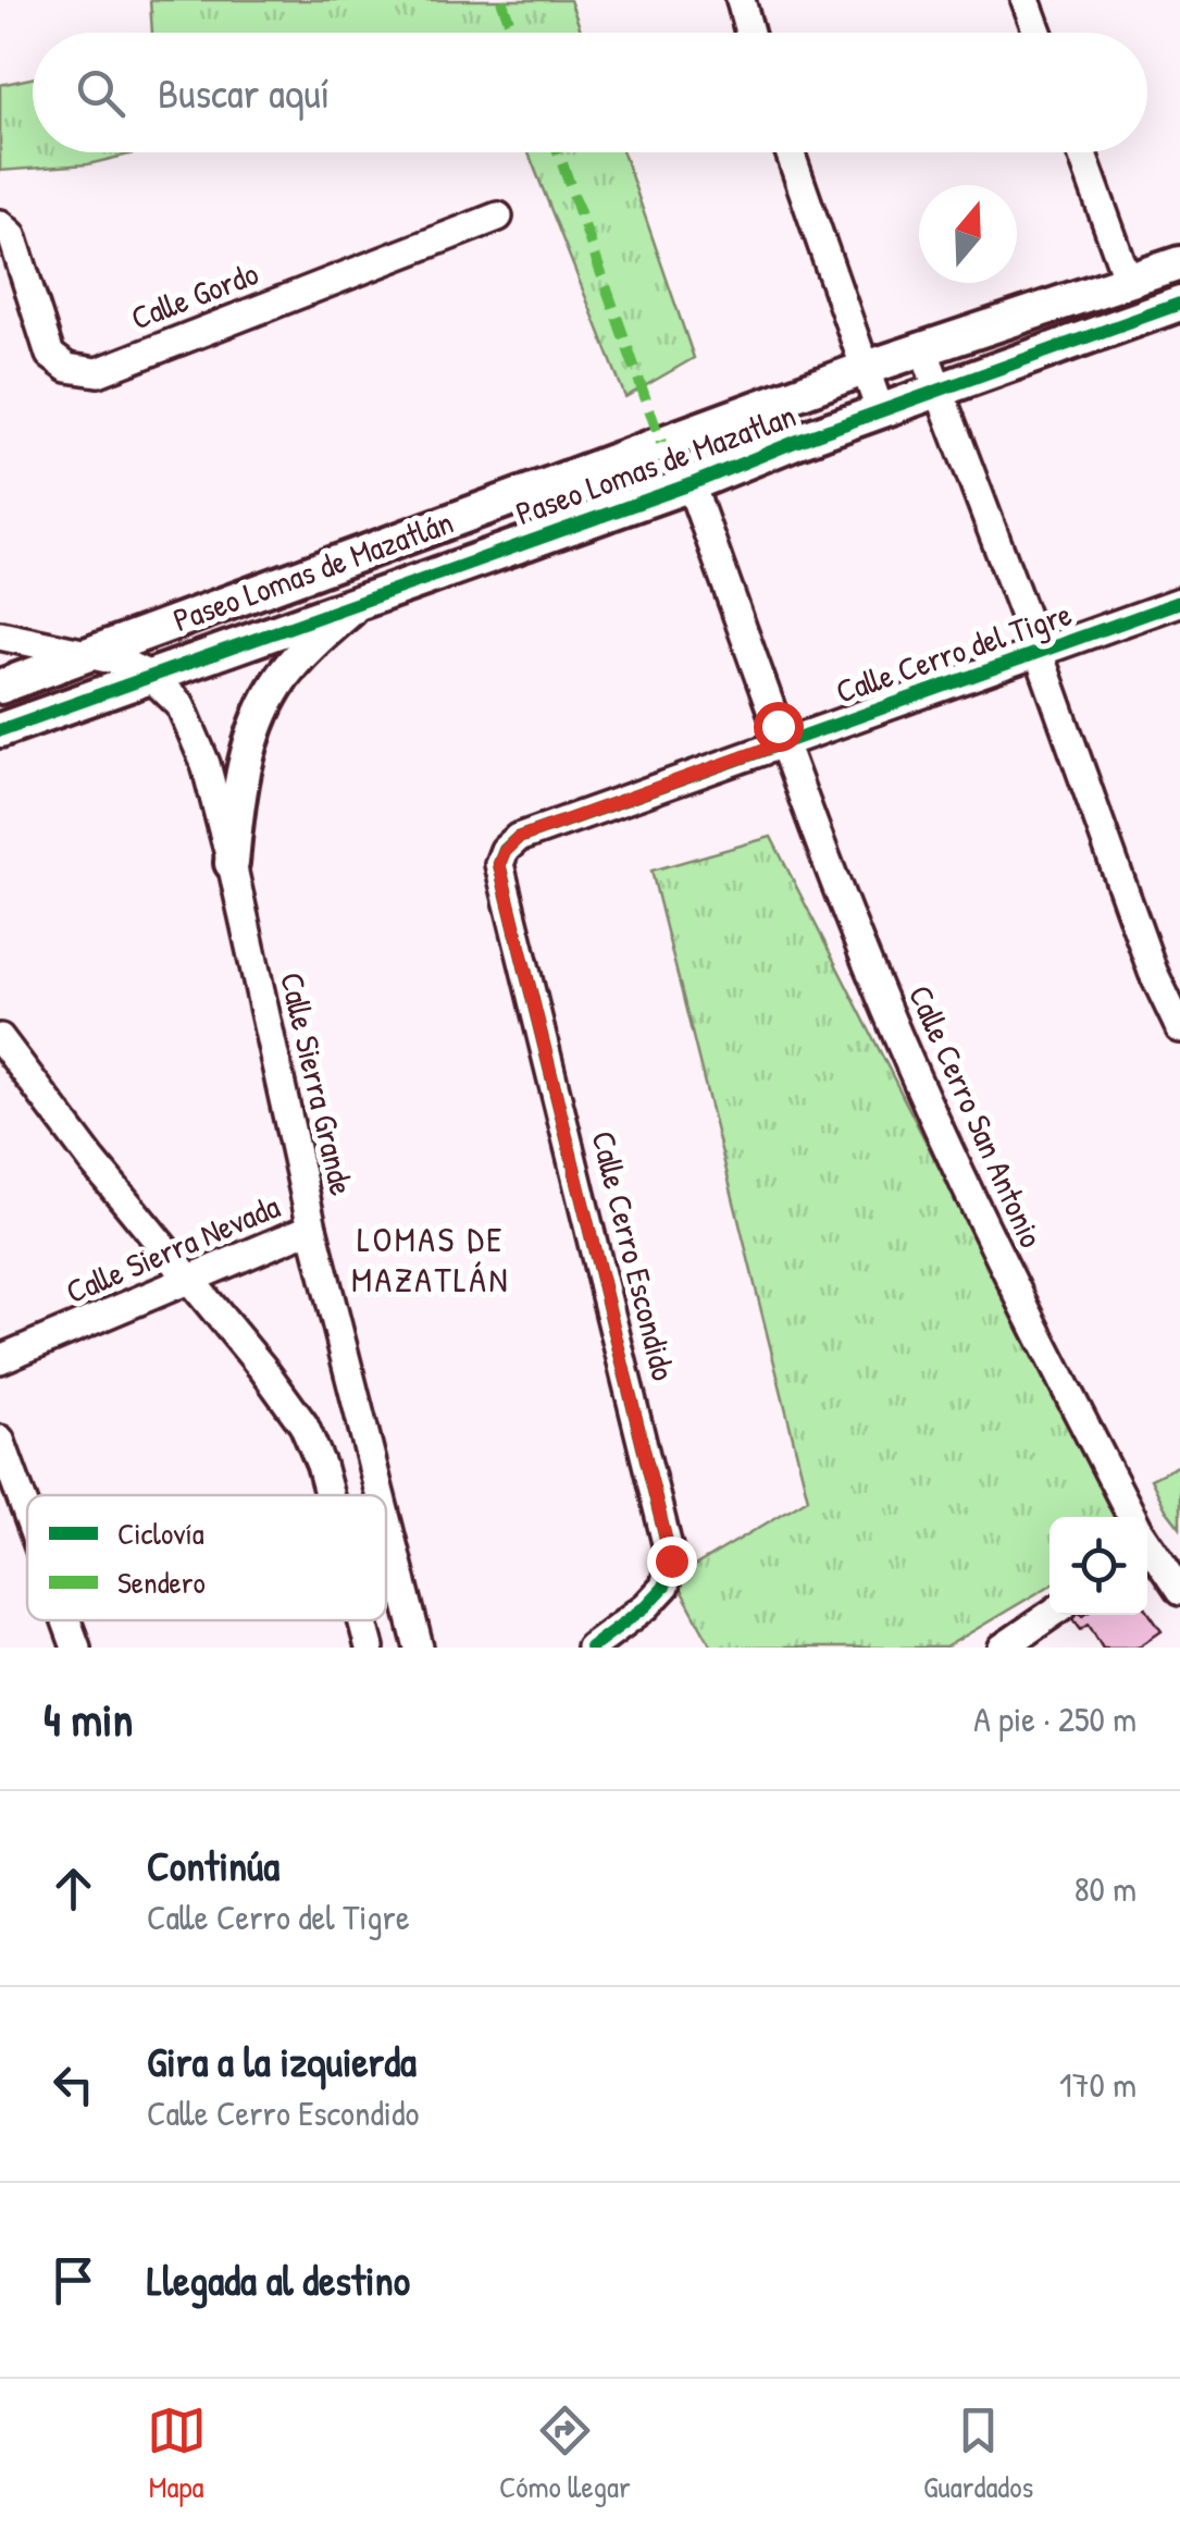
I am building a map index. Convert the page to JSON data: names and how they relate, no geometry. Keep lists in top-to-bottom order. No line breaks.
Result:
{"streets":{"street":["Calle Gordo","Paseo Lomas de Mazatlan","Paseo Lomas de Mazatlán","Calle Cerro del Tigre","Calle Sierra Grande","Calle Cerro San Antonio","Calle Sierra Nevada","Calle Cerro Escondido"]},"crossings":[["Paseo Lomas de Mazatlan","Paseo Lomas de Mazatlán"],["Paseo Lomas de Mazatlan","Calle Sierra Grande"],["Paseo Lomas de Mazatlan","Calle Cerro San Antonio"],["Paseo Lomas de Mazatlán","Calle Sierra Grande"],["Calle Cerro del Tigre","Calle Cerro San Antonio"],["Calle Cerro del Tigre","Calle Cerro Escondido"],["Calle Sierra Grande","Calle Sierra Nevada"]],"districts":["LOMAS DE MAZATLÁN"],"legend":["Ciclovía","Sendero"],"north":"top","page":{"search":"Buscar aquí","heading":["4 min","A pie · 250 m"],"list":[["Continúa","Calle Cerro del Tigre","80 m"],["Gira a la izquierda","Calle Cerro Escondido","170 m"],"Llegada al destino"],"nav":["Mapa","Cómo llegar","Guardados"]}}
